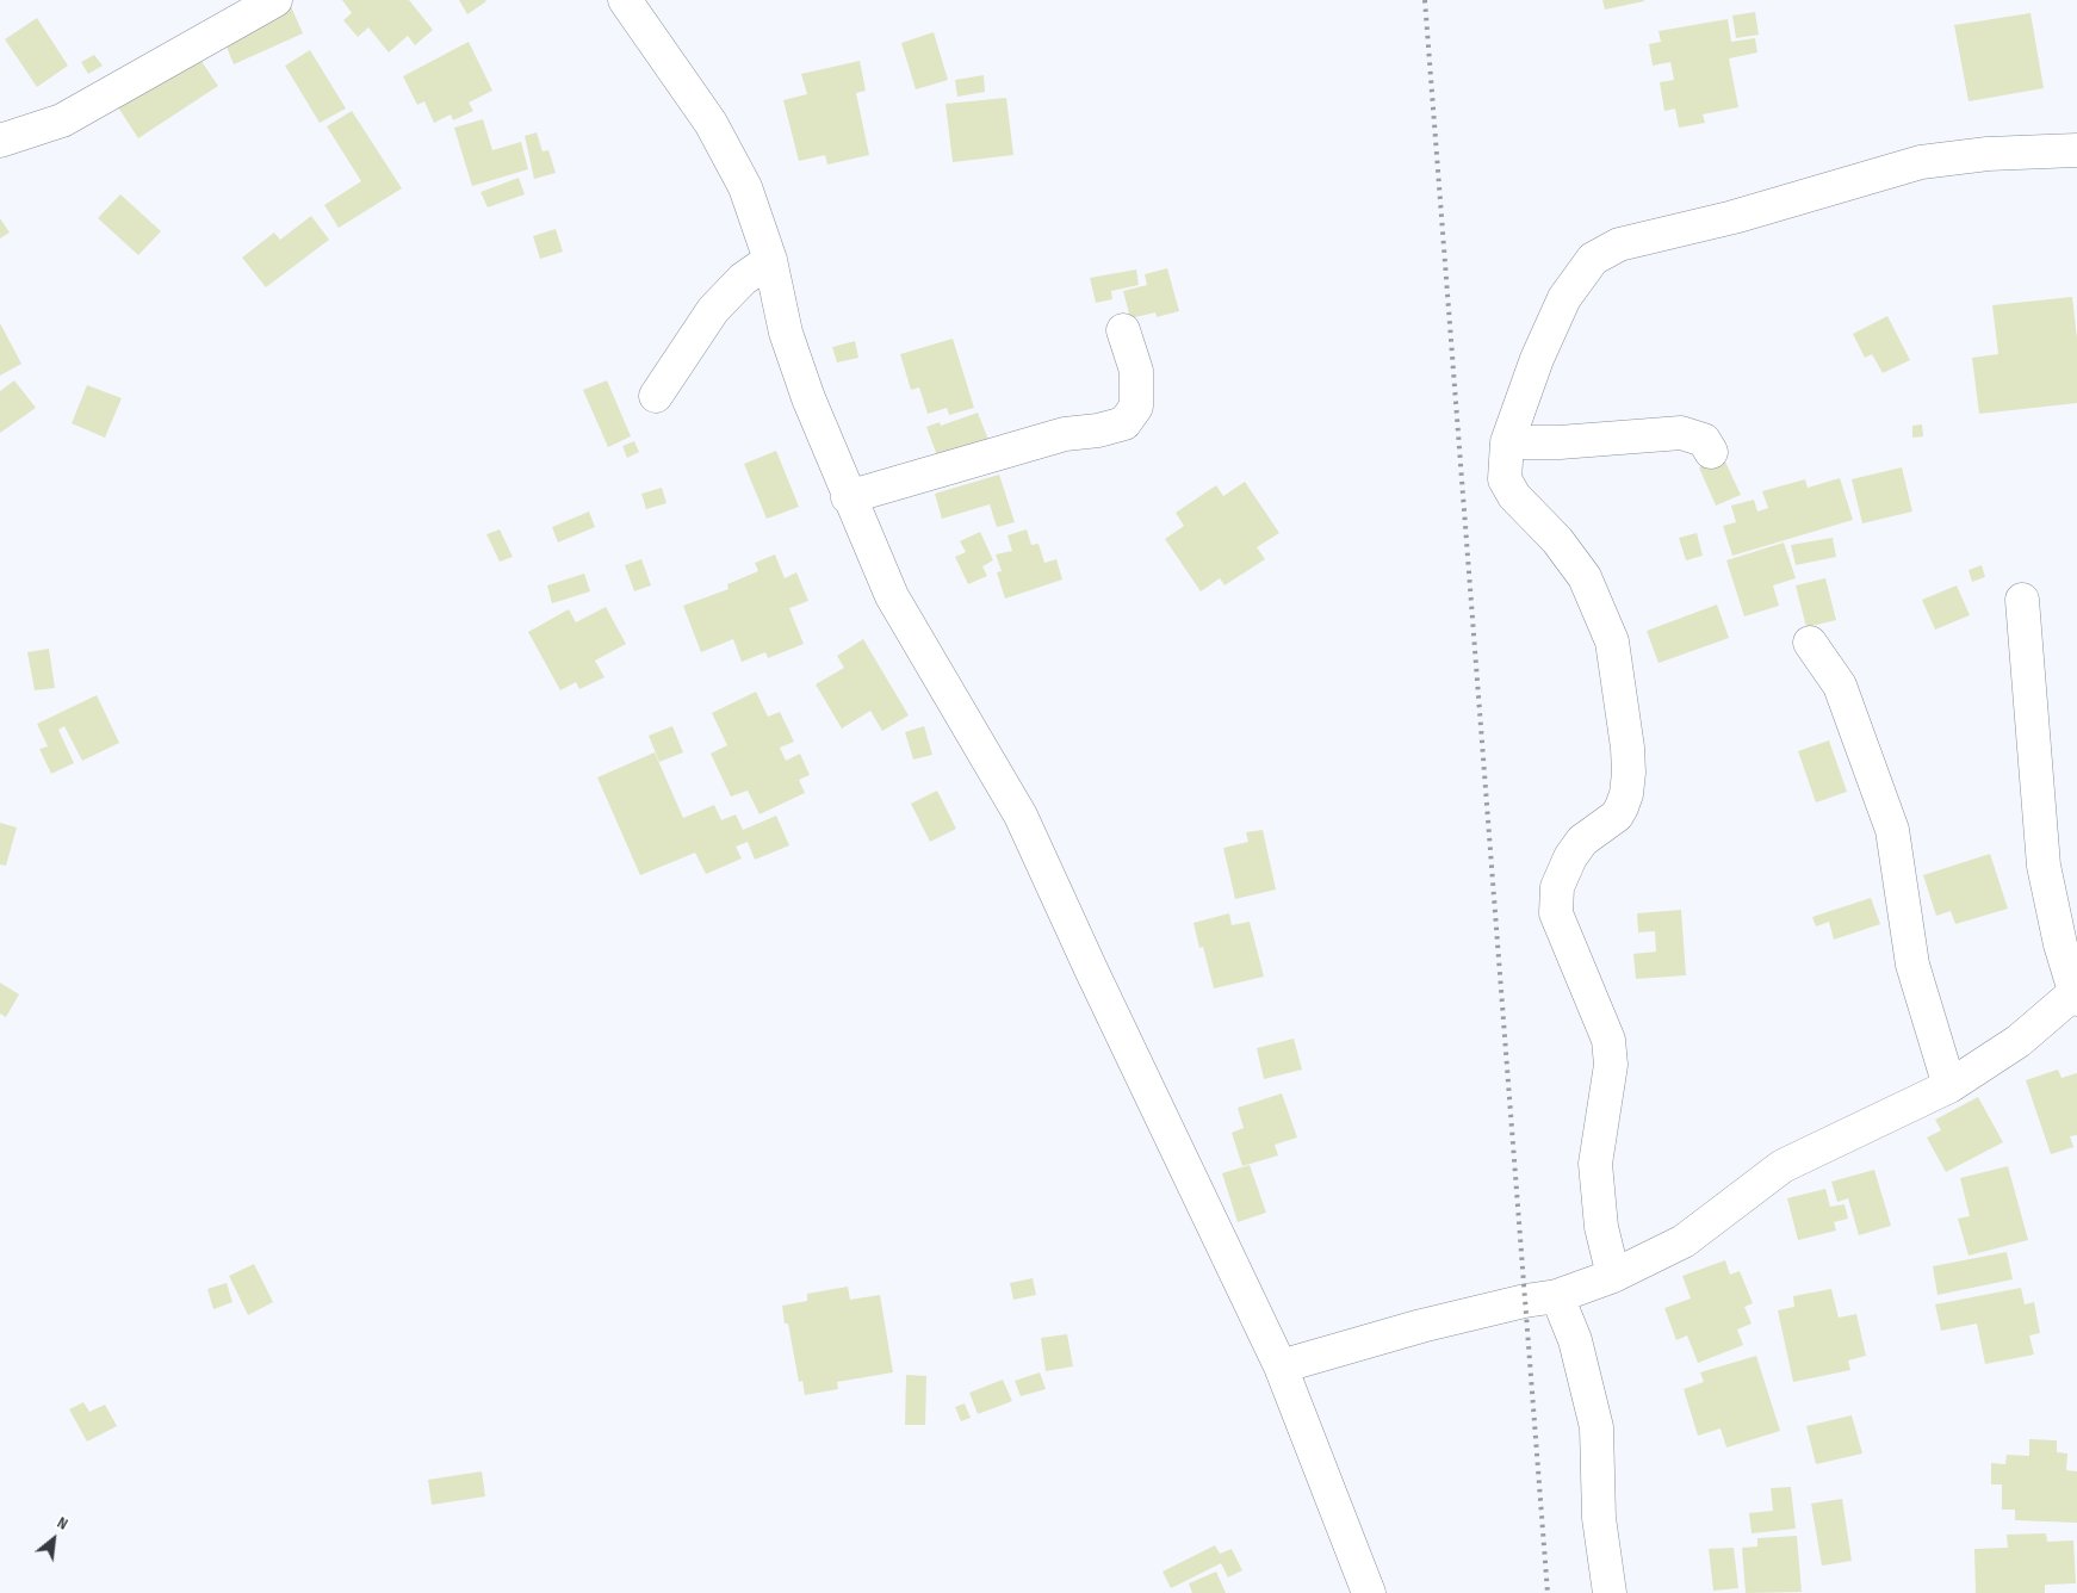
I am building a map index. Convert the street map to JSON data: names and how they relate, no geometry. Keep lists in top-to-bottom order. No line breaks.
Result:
{"north":"top right"}
